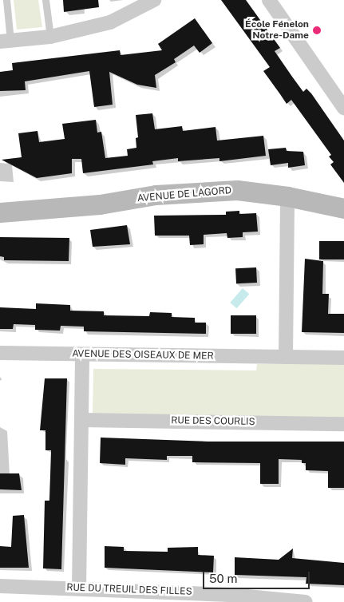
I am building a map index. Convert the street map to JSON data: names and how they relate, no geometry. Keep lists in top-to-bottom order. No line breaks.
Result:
{"streets":{"street":["AVENUE DE LAGORD","AVENUE DES OISEAUX DE MER","RUE DES COURLIS","RUE DU TREUIL DES FILLES"]},"places":["École Fénelon Notre-Dame"],"scale_bar":"50 m"}
